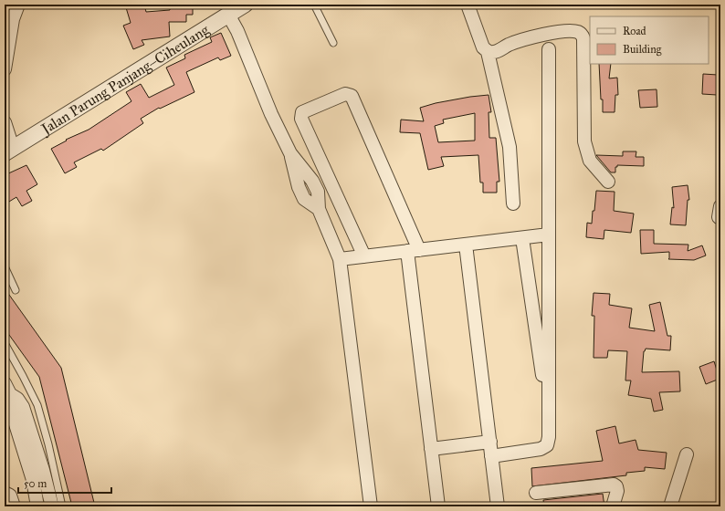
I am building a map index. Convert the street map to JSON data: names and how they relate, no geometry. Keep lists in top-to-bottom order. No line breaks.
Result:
{"streets":{"street":["Jalan Parung Panjang–Ciheulang"]},"legend":["Road","Building"],"scale_bar":"50 m"}
